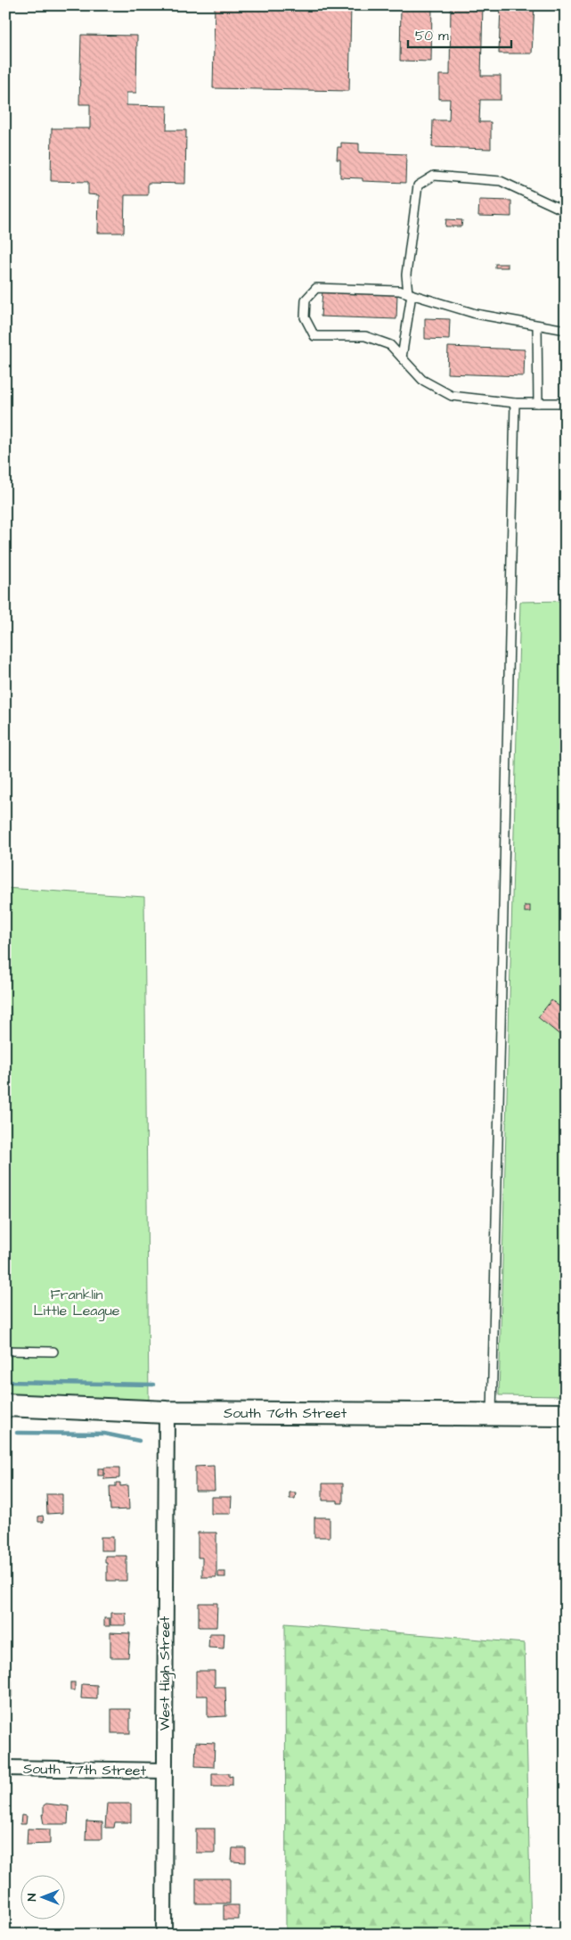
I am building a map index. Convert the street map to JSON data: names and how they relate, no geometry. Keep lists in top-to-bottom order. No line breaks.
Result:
{"streets":{"main road":["South 76th Street"],"street":["West High Street","South 77th Street"]},"crossings":[["South 76th Street","West High Street"],["West High Street","South 77th Street"]],"parks":["Franklin Little League"],"scale_bar":"50 m","north":"left"}
